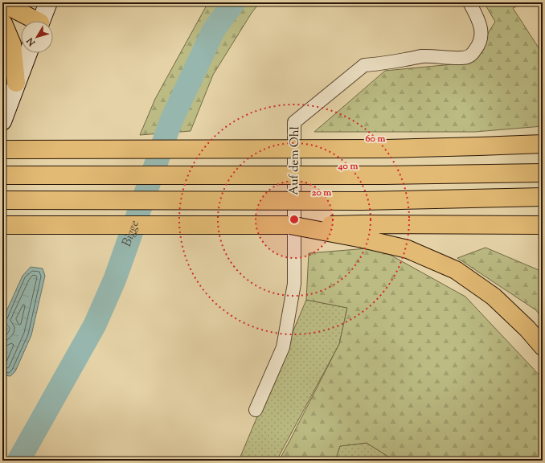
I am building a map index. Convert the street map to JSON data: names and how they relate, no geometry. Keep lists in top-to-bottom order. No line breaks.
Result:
{"streets":{"street":["Auf dem Ohl"]},"water":["Bigge"],"north":"bottom left","rings":["60 m","40 m","20 m"]}
